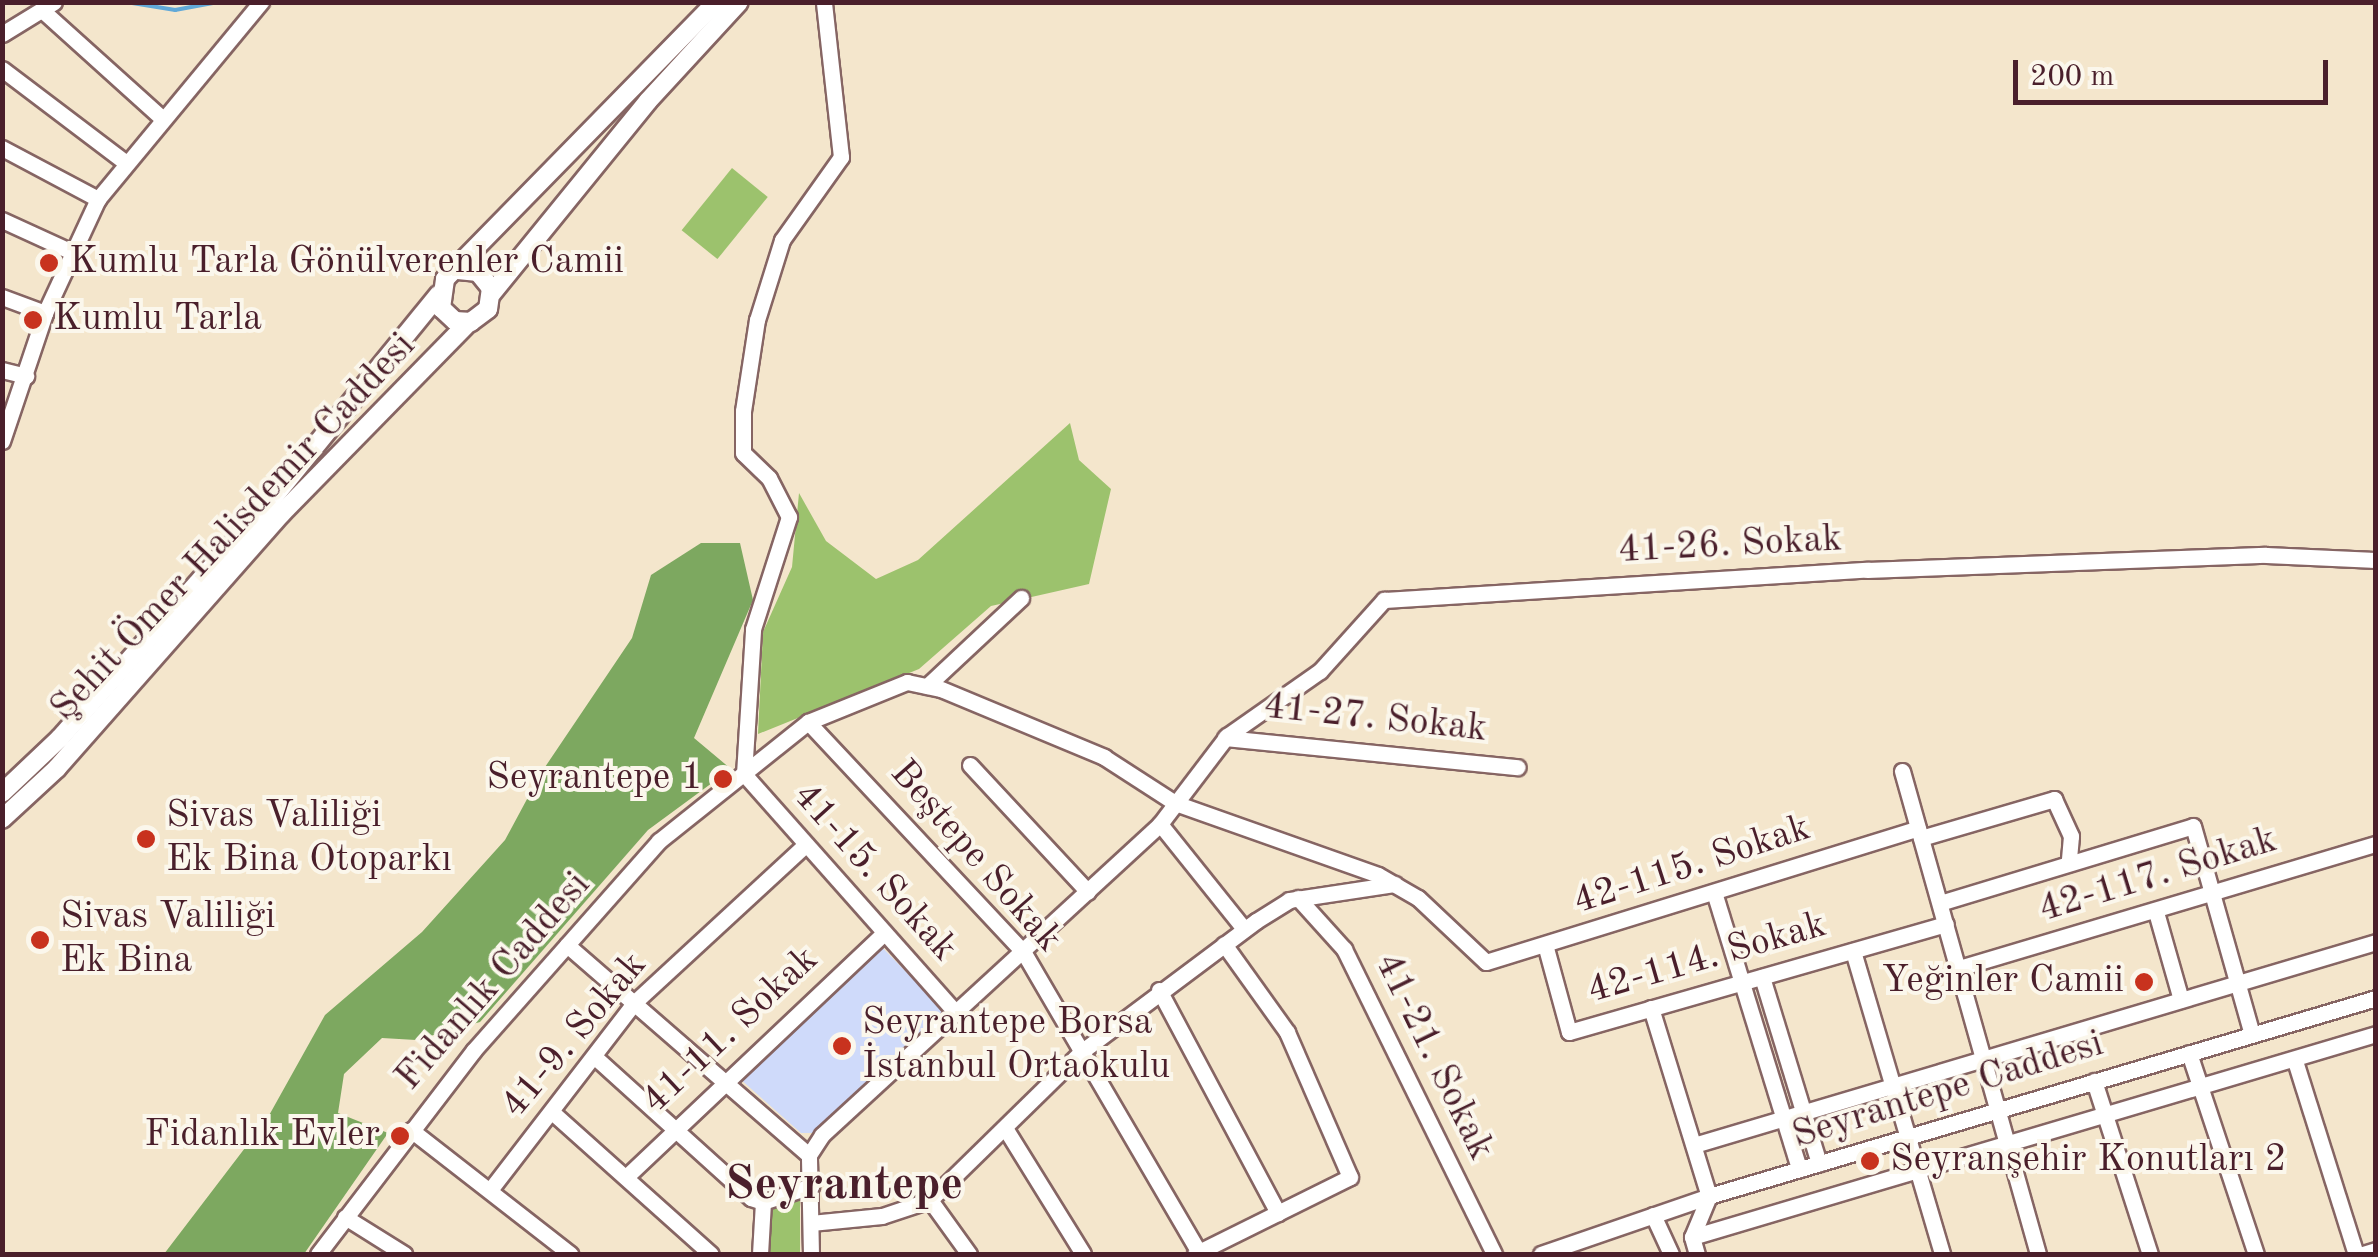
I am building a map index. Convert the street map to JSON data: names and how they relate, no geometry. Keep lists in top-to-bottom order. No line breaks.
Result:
{"streets":{"main road":["Şehit Ömer Halisdemir Caddesi"],"street":["41-26. Sokak","41-27. Sokak","Beştepe Sokak","42-115. Sokak","41-15. Sokak","42-117. Sokak","42-114. Sokak","Fidanlık Caddesi","41-11. Sokak","41-9. Sokak","41-21. Sokak","Seyrantepe Caddesi"]},"crossings":[["41-26. Sokak","41-27. Sokak"],["41-26. Sokak","Beştepe Sokak"],["41-26. Sokak","41-15. Sokak"],["Beştepe Sokak","Fidanlık Caddesi"],["42-115. Sokak","42-114. Sokak"],["41-15. Sokak","Fidanlık Caddesi"],["41-15. Sokak","41-11. Sokak"],["41-15. Sokak","41-9. Sokak"]],"districts":["Seyrantepe"],"places":["Kumlu Tarla Gönülverenler Camii","Kumlu Tarla","Seyrantepe 1","Sivas Valiliği Ek Bina Otoparkı","Sivas Valiliği Ek Bina","Yeğinler Camii","Seyrantepe Borsa İstanbul Ortaokulu","Fidanlık Evler","Seyranşehir Konutları 2"],"scale_bar":"200 m"}
